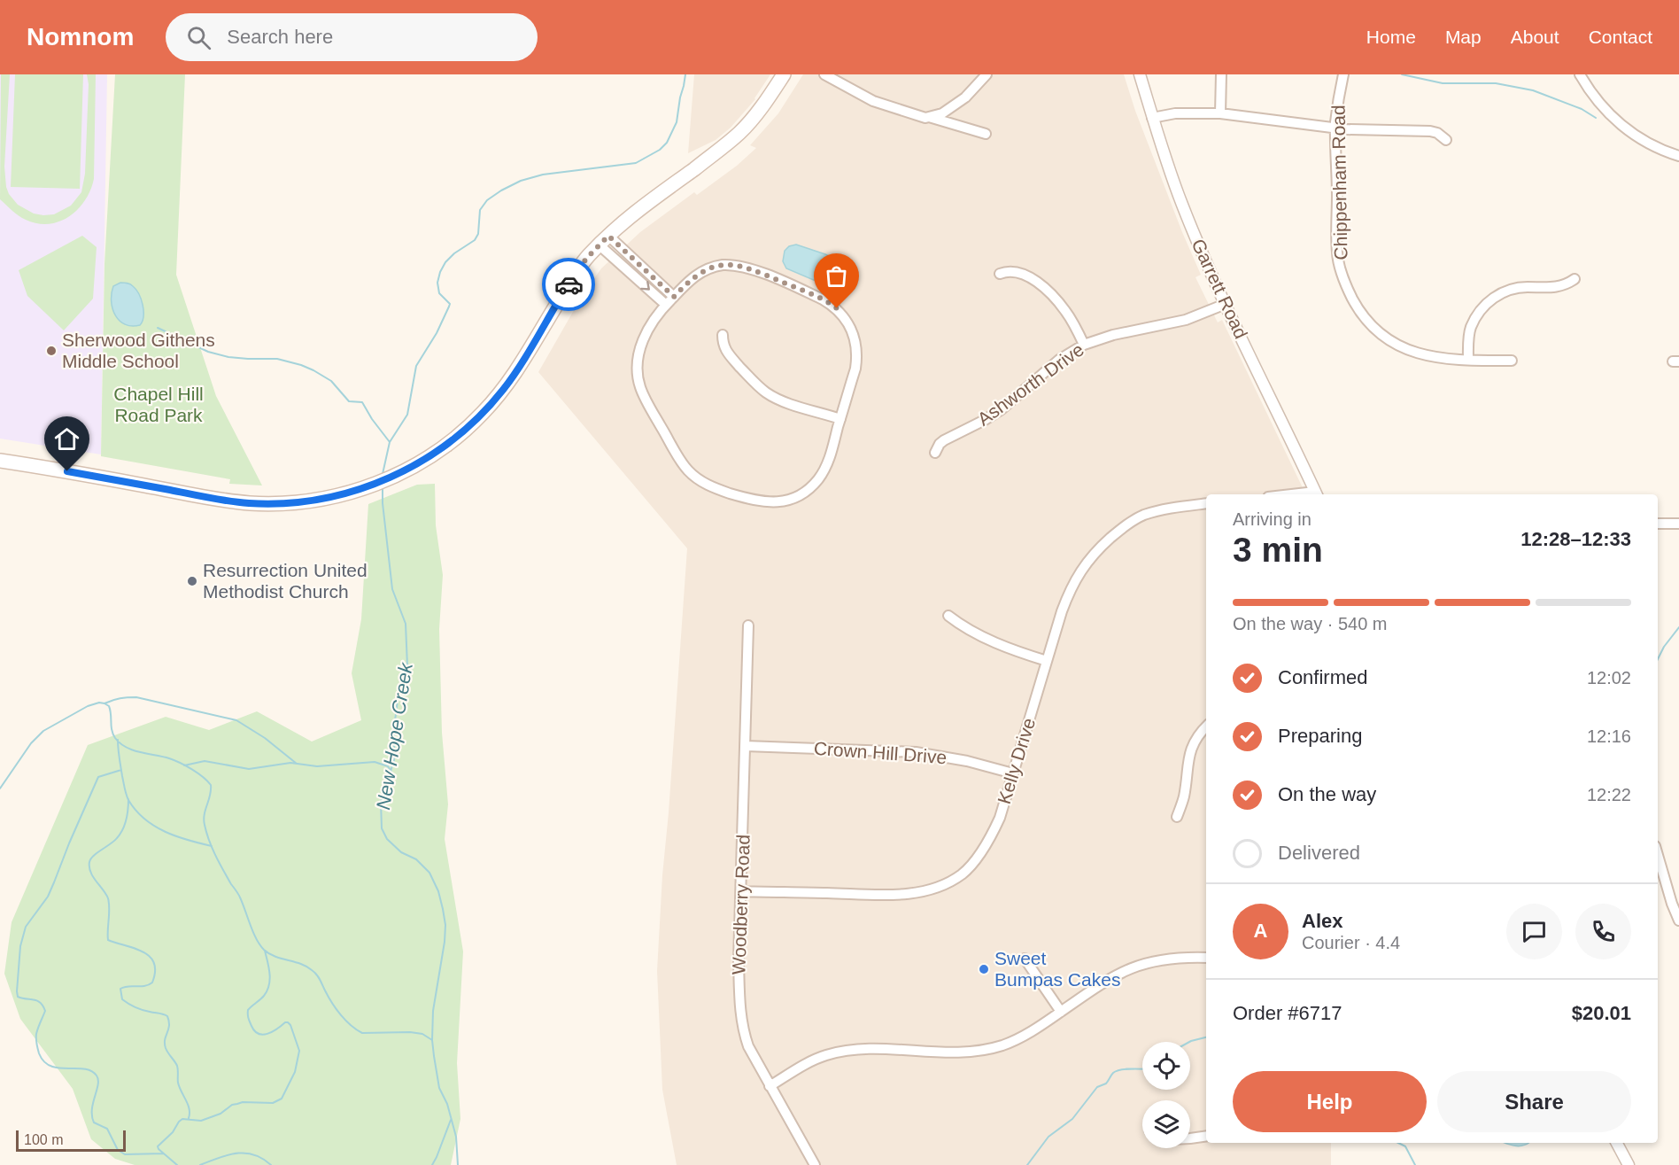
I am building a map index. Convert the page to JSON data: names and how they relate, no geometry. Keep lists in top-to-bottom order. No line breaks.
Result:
{"streets":{"street":["Chippenham Road","Garrett Road","Ashworth Drive","Crown Hill Drive","Kelly Drive","Woodberry Road"]},"crossings":[["Garrett Road","Ashworth Drive"],["Crown Hill Drive","Kelly Drive"],["Crown Hill Drive","Woodberry Road"],["Kelly Drive","Woodberry Road"]],"water":["New Hope Creek"],"parks":["Chapel Hill Road Park"],"places":["Sherwood Githens Middle School","Resurrection United Methodist Church","Sweet Bumpas Cakes"],"scale_bar":"100 m","page":{"header":"Nomnom","search":"Search here","nav":["Home","Map","About","Contact"],"heading":["3 min","Arriving in","12:28–12:33"],"panel":["Alex","Courier · 4.4","Order #6717","$20.01"],"bar":"On the way · 540 m","list":[["Confirmed","12:02"],["Preparing","12:16"],["On the way","12:22"],"Delivered"],"round":"A","buttons":["Help","Share"],"scale":"100 m"}}
